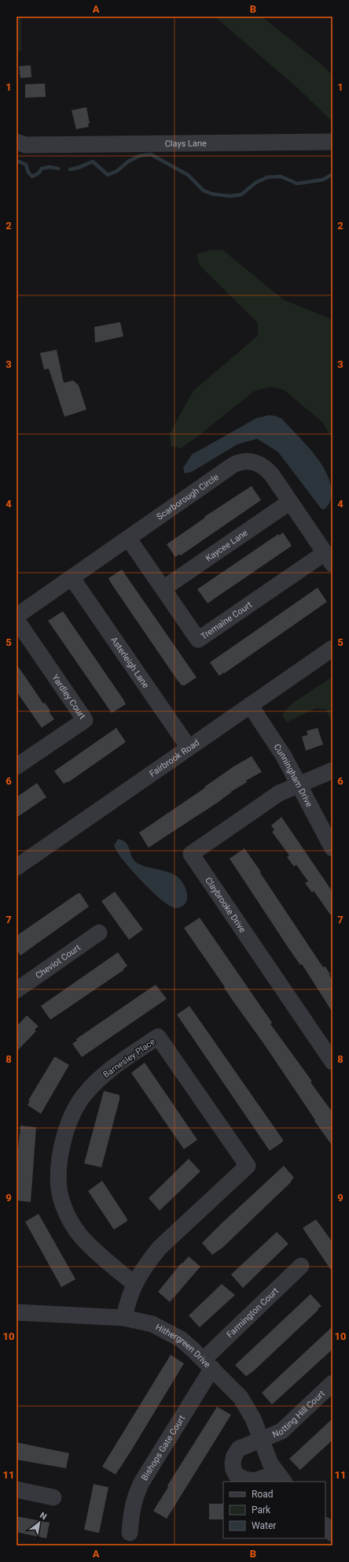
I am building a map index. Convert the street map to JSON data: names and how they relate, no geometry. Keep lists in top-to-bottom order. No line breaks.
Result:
{"streets":{"street":["Clays Lane","Scarborough Circle","Kaycee Lane","Tremaine Court","Asterleigh Lane","Yardley Court","Fairbrook Road","Cunningham Drive","Claybrooke Drive","Cheviot Court","Barnesley Place","Farmington Court","Hithergreen Drive","Notting Hill Court","Bishops Gate Court"]},"crossings":[["Scarborough Circle","Kaycee Lane"],["Scarborough Circle","Tremaine Court"],["Scarborough Circle","Asterleigh Lane"],["Kaycee Lane","Tremaine Court"],["Asterleigh Lane","Fairbrook Road"],["Fairbrook Road","Cunningham Drive"],["Cunningham Drive","Claybrooke Drive"],["Barnesley Place","Hithergreen Drive"],["Farmington Court","Hithergreen Drive"],["Farmington Court","Bishops Gate Court"],["Hithergreen Drive","Notting Hill Court"],["Hithergreen Drive","Bishops Gate Court"]],"legend":["Road","Park","Water"],"north":"top right","grid":{"columns":["A","B"],"rows":["1","2","3","4","5","6","7","8","9","10","11"]}}
